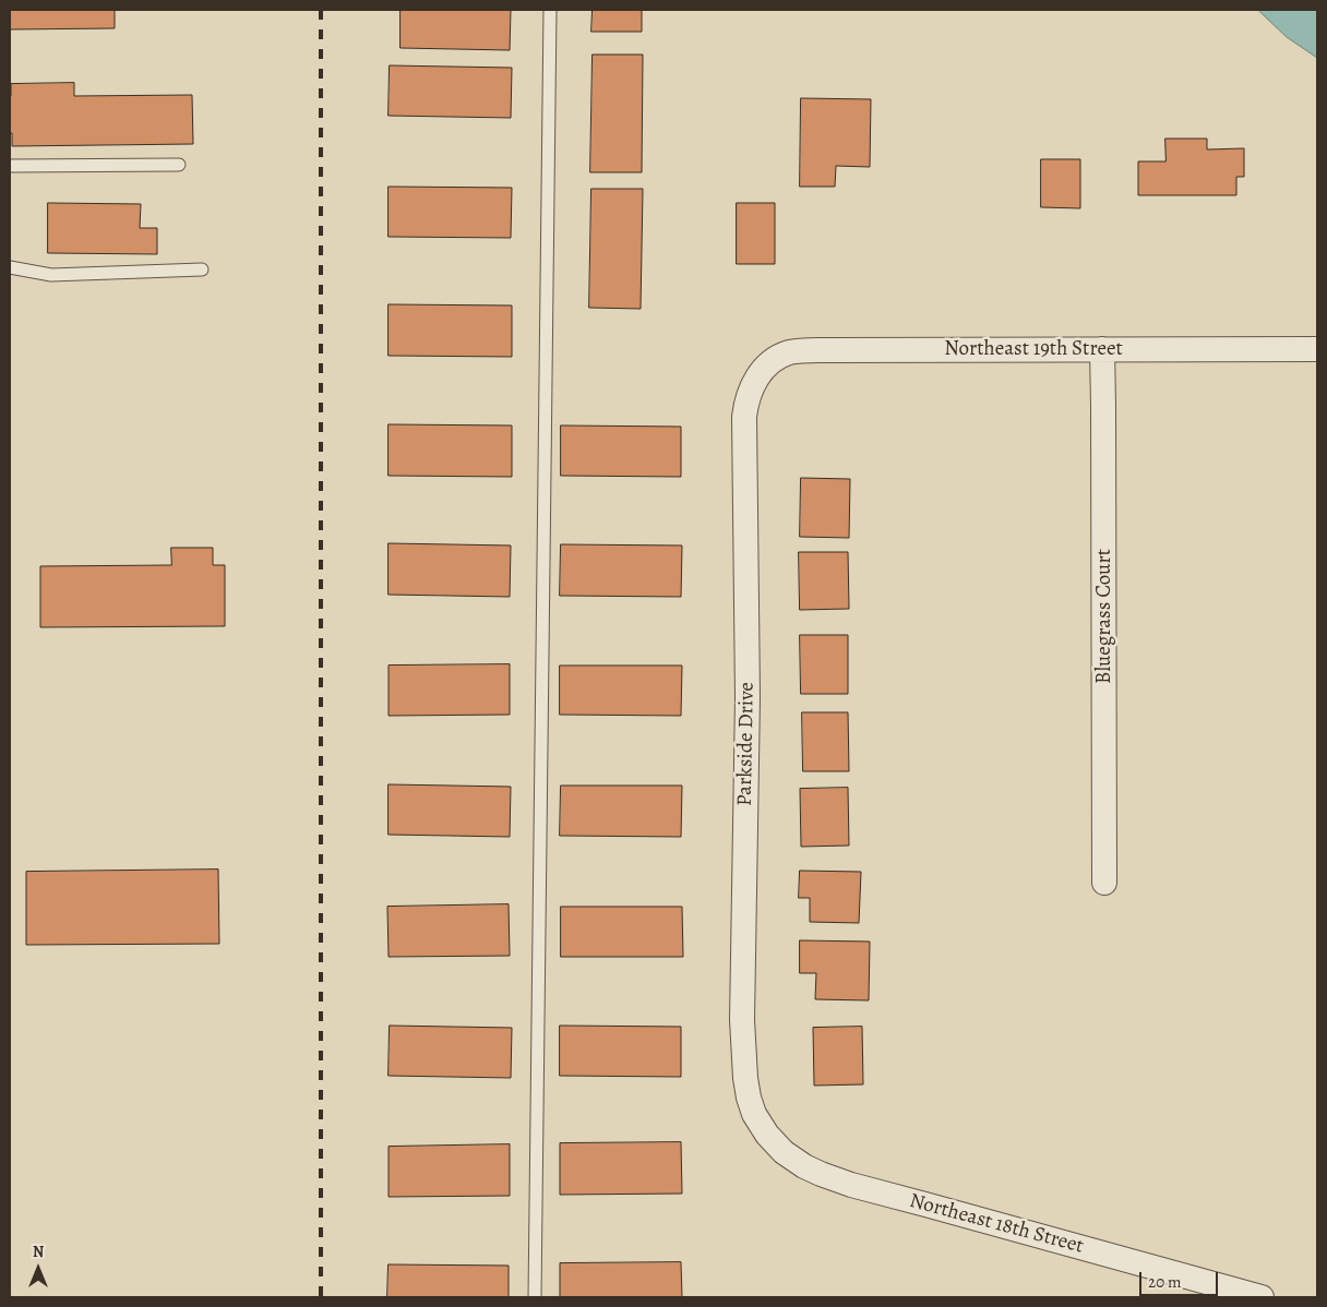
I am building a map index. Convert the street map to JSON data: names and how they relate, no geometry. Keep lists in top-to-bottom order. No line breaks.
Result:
{"streets":{"street":["Northeast 19th Street","Bluegrass Court","Parkside Drive","Northeast 18th Street"]},"crossings":[["Northeast 19th Street","Bluegrass Court"],["Northeast 19th Street","Parkside Drive"],["Parkside Drive","Northeast 18th Street"]],"scale_bar":"20 m","north":"top"}
